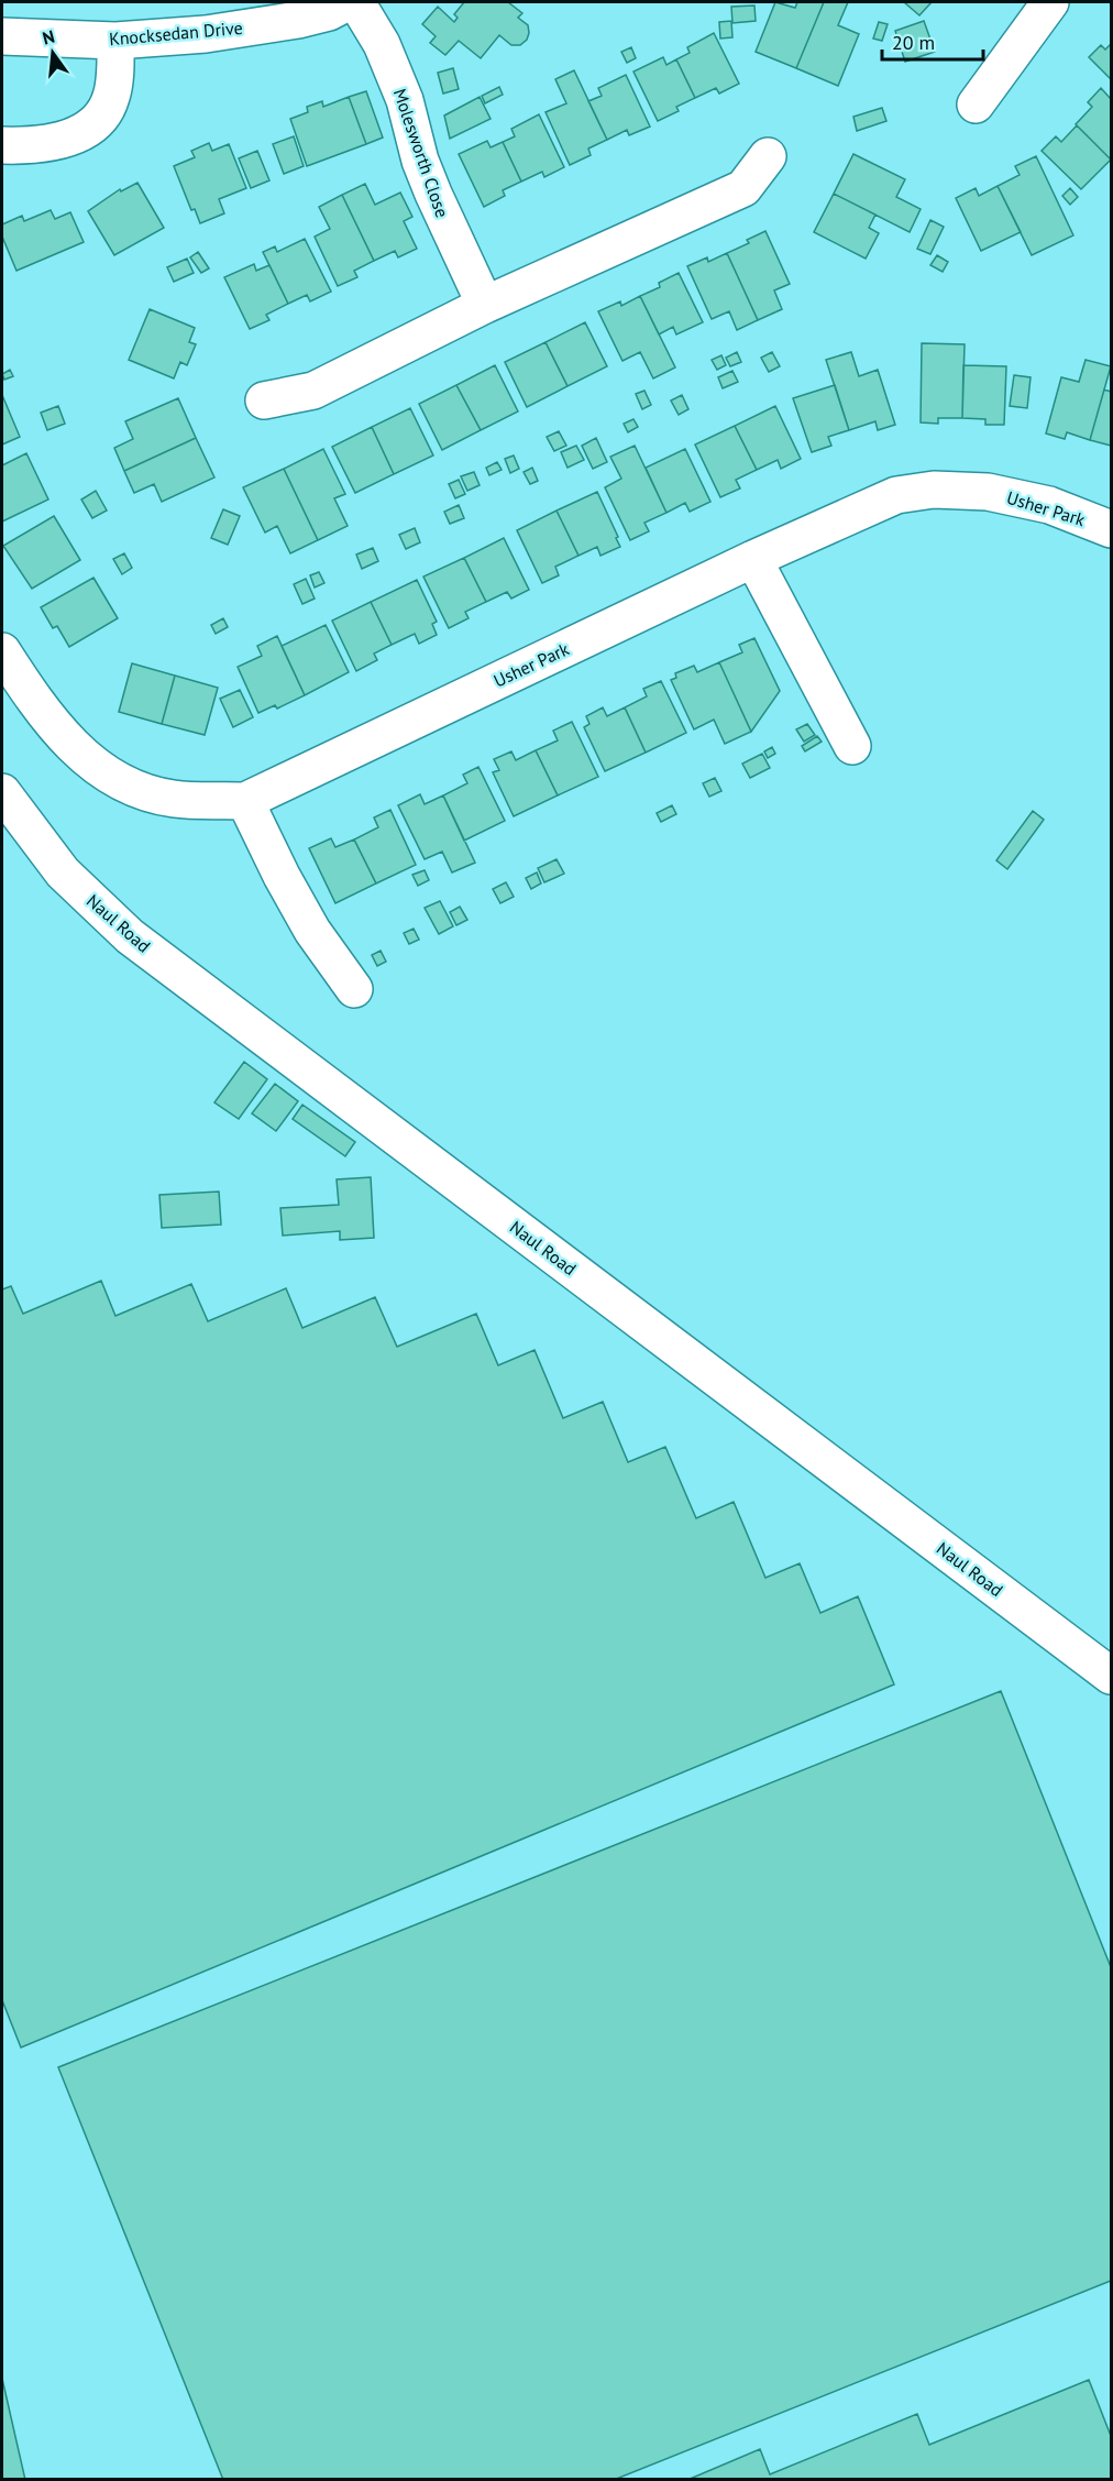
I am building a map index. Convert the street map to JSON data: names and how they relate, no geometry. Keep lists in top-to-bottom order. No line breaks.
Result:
{"streets":{"street":["Knocksedan Drive","Molesworth Close","Usher Park","Naul Road"]},"scale_bar":"20 m","north":"top"}
